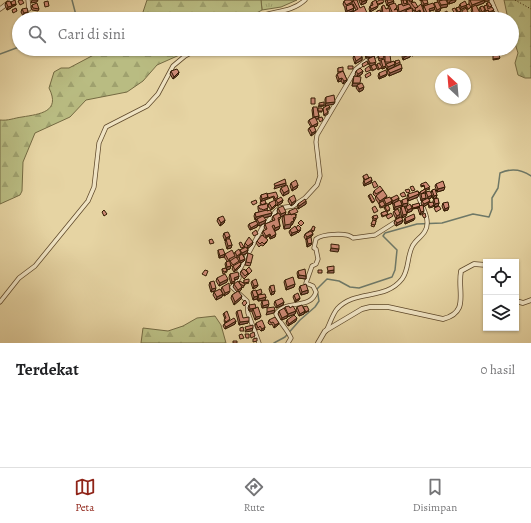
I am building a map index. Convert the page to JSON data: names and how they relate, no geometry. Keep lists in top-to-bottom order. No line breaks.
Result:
{"north":"top left","page":{"search":"Cari di sini","heading":["Terdekat","0 hasil"],"nav":["Peta","Rute","Disimpan"]}}
